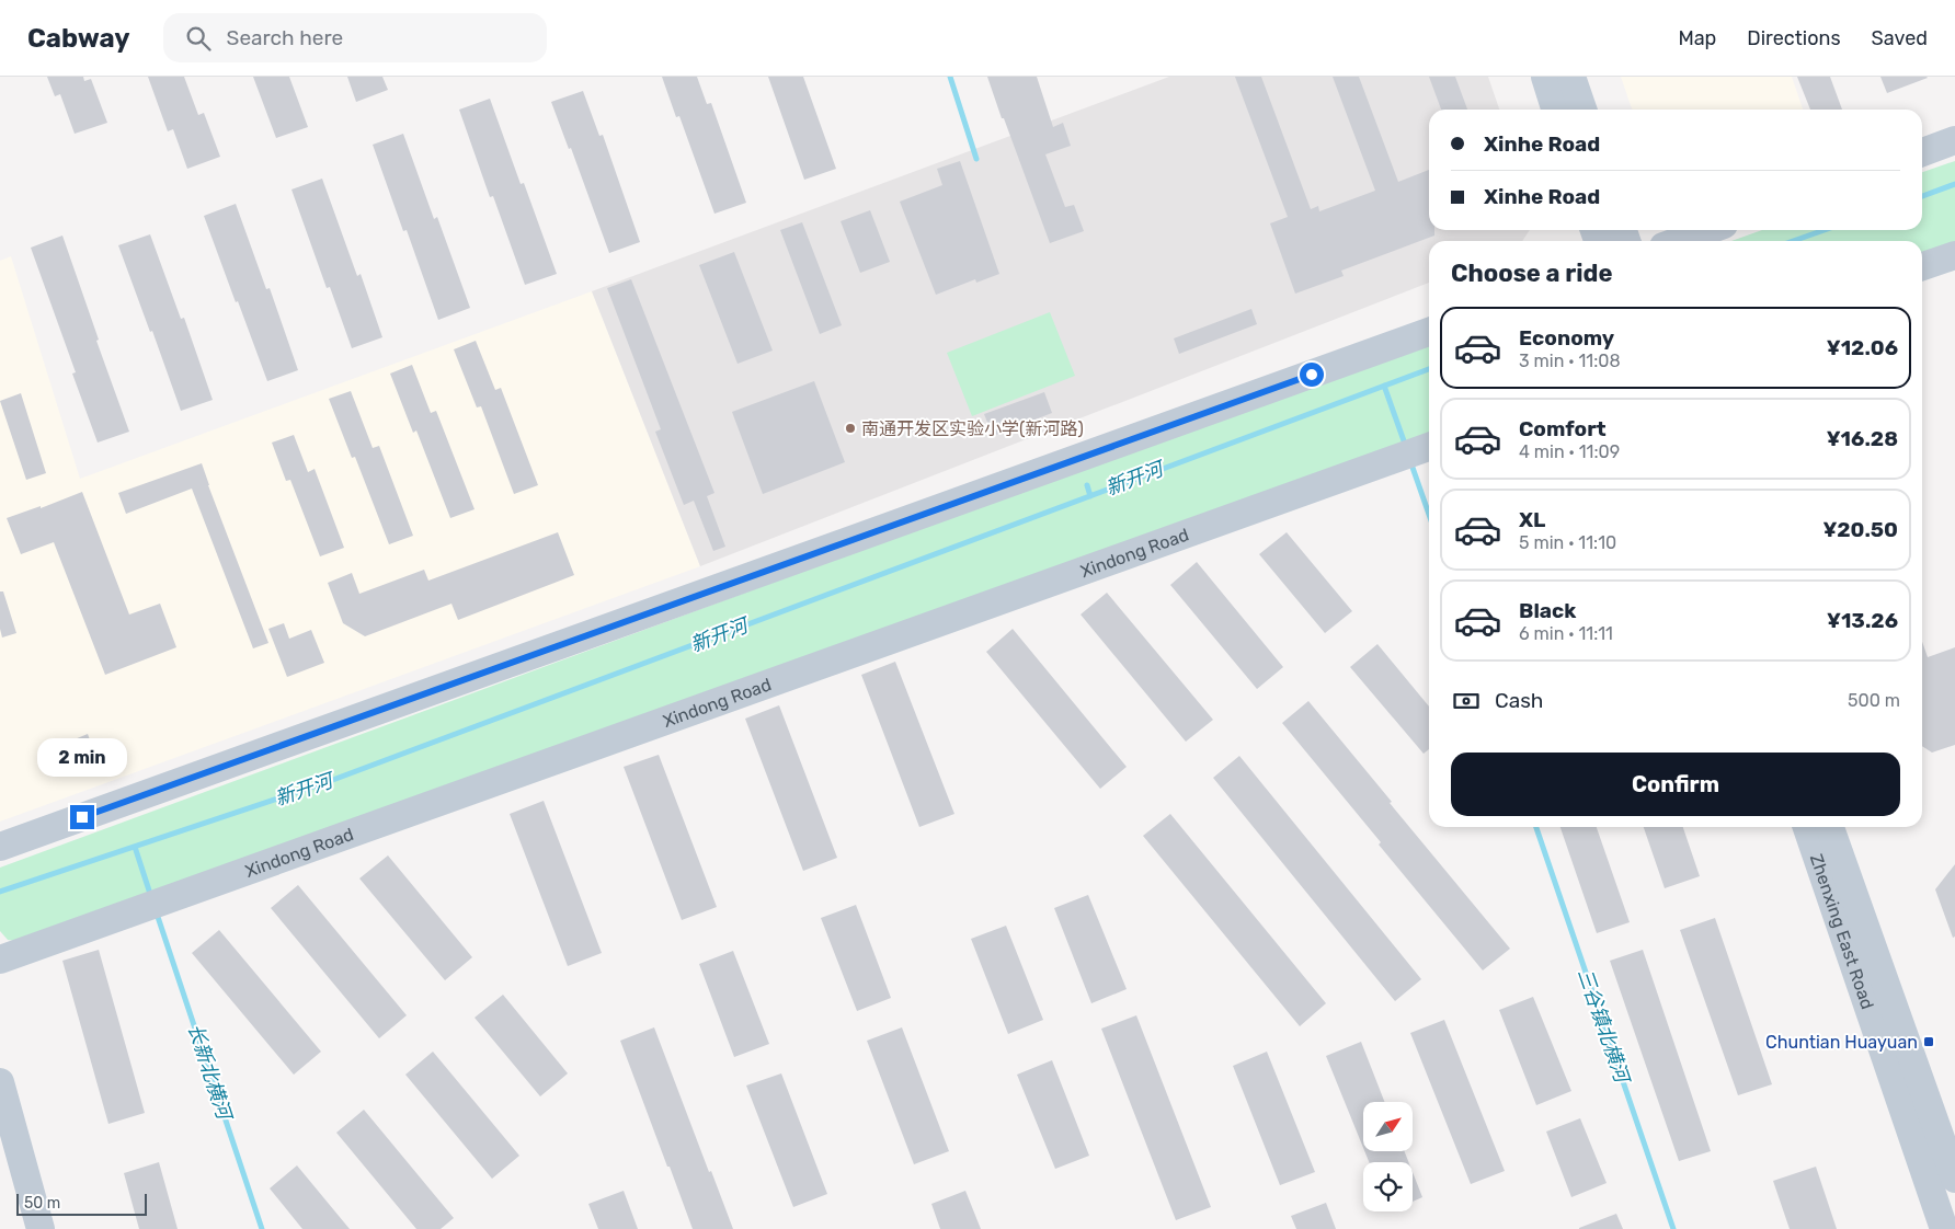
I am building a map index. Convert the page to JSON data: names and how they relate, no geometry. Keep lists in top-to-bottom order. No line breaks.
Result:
{"streets":{"street":["Xindong Road","Zhenxing East Road"]},"water":["新开河","三谷镇北横河","长新北横河"],"places":{"other":["南通开发区实验小学(新河路)"],"transit":["Chuntian Huayuan"]},"scale_bar":"50 m","north":"top right","page":{"header":"Cabway","search":"Search here","nav":["Map","Directions","Saved"],"banner":["Xinhe Road","Xinhe Road"],"heading":"Choose a ride","list":[{"name":"Economy","note":"3 min · 11:08","value":"¥12.06"},{"name":"Comfort","note":"4 min · 11:09","value":"¥16.28"},{"name":"XL","note":"5 min · 11:10","value":"¥20.50"},{"name":"Black","note":"6 min · 11:11","value":"¥13.26"}],"pay":["Cash","500 m"],"bubble":"2 min","buttons":"Confirm","scale":"50 m"}}
